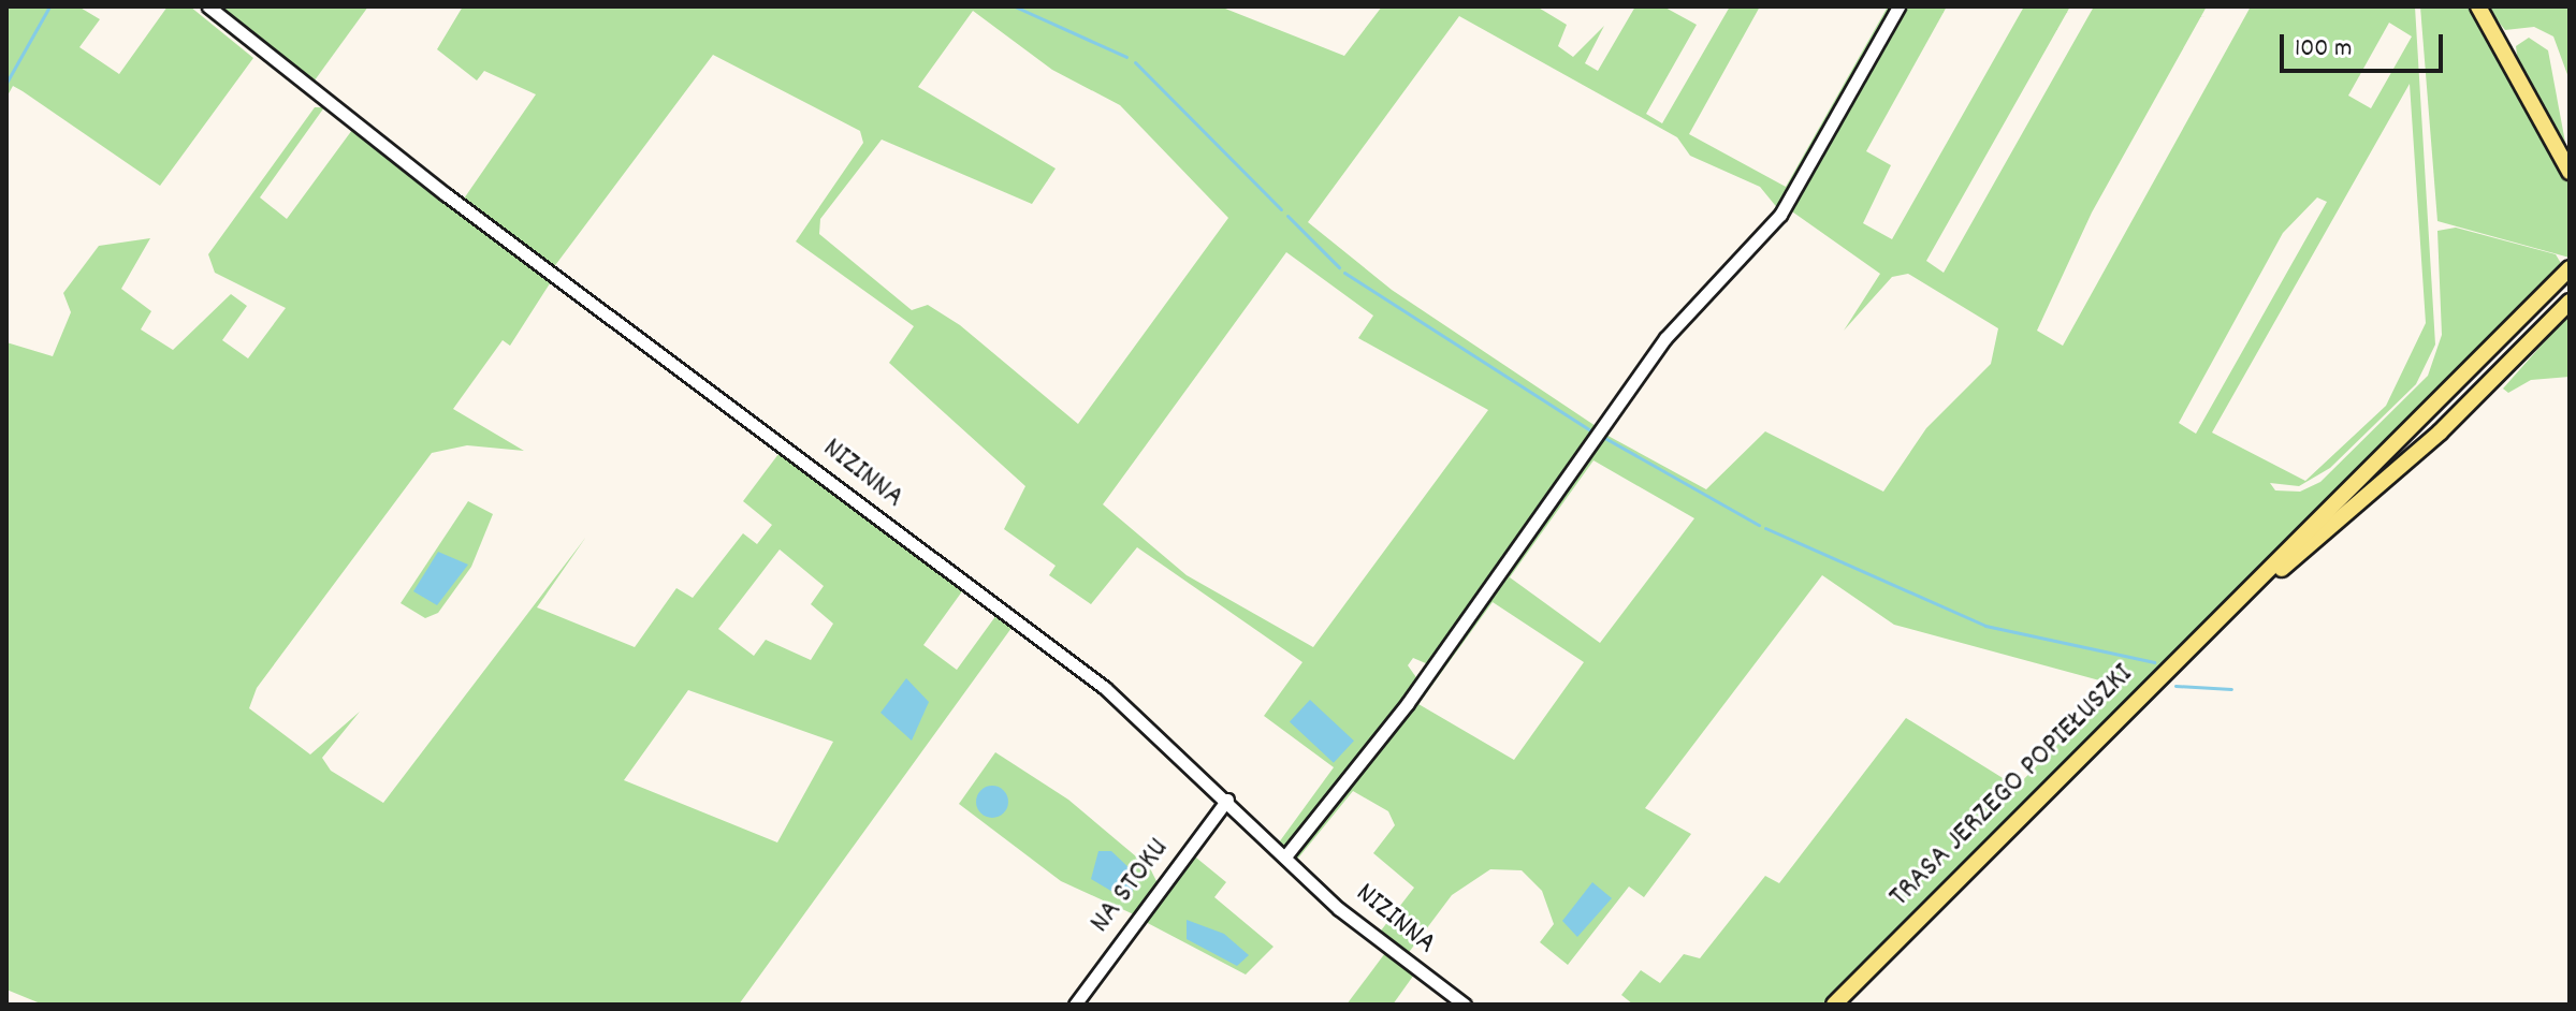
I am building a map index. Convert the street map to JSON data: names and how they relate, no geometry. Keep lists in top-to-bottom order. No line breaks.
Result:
{"streets":{"main road":["TRASA JERZEGO POPIEŁUSZKI"],"street":["NIZINNA","NA STOKU"]},"crossings":[["NIZINNA","NA STOKU"]],"scale_bar":"100 m"}
